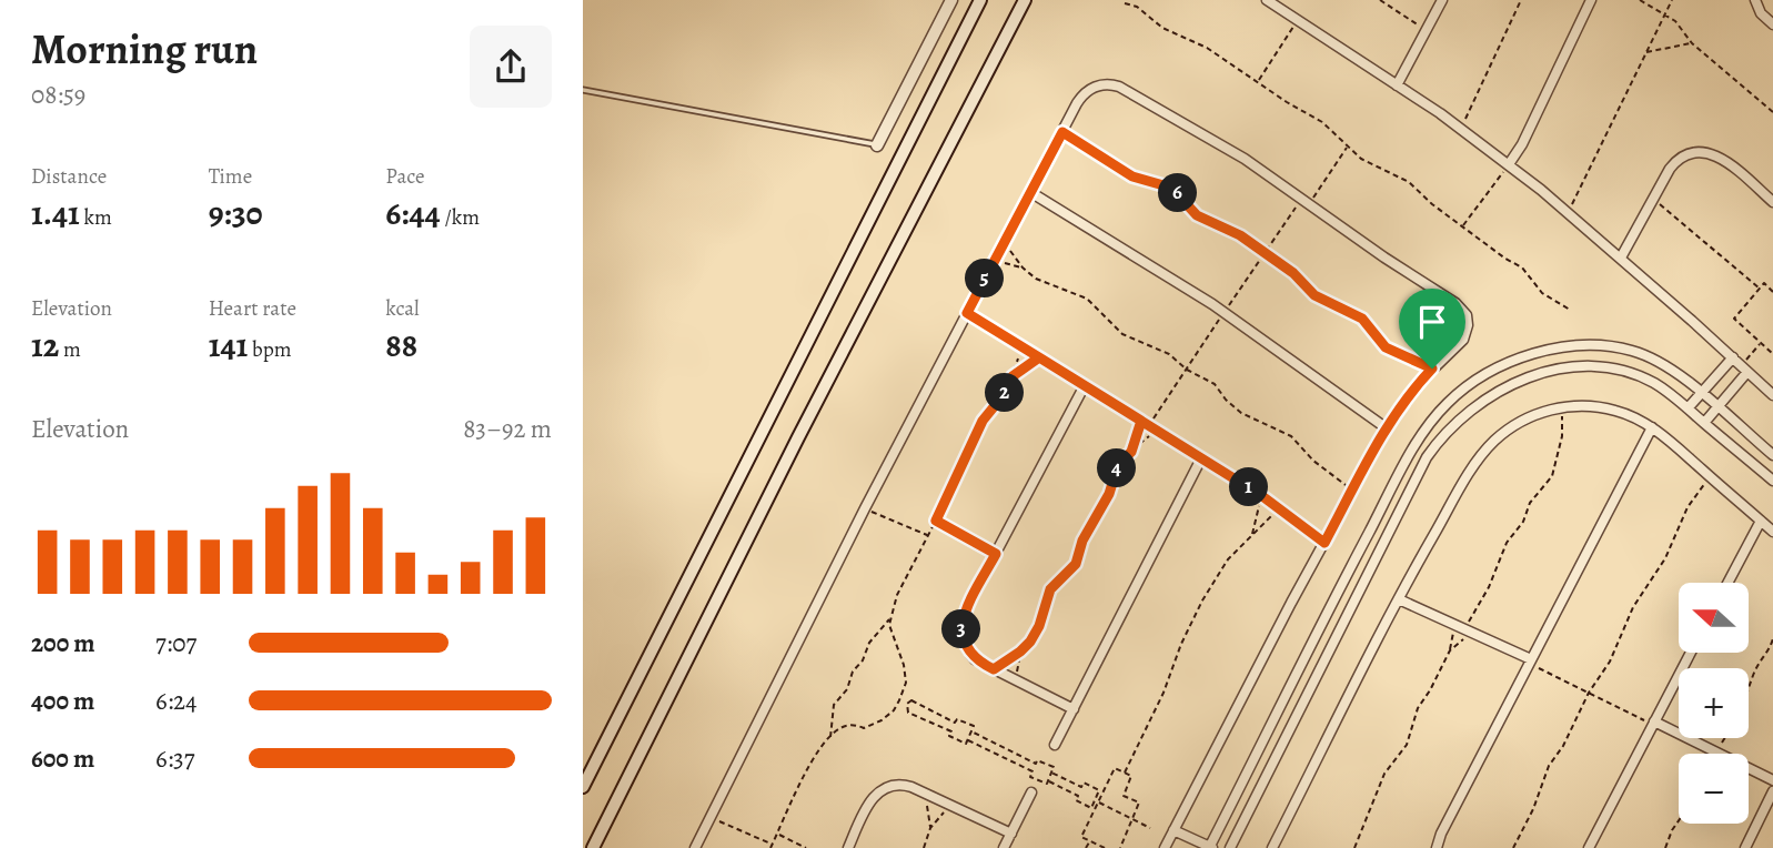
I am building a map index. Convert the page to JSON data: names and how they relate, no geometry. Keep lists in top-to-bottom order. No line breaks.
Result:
{"north":"left","page":{"heading":["Morning run","08:59"],"stats":[["Distance","1.41 km"],["Time","9:30"],["Pace","6:44 /km"],["Elevation","12 m"],["Heart rate","141 bpm"],["kcal","88"]],"pins":["6","5","2","4","1","3"],"chart":["Elevation","83–92 m"],"map_buttons":["+","−"],"list":[{"name":"200 m","note":"7:07"},{"name":"400 m","note":"6:24"},{"name":"600 m","note":"6:37"}]}}
